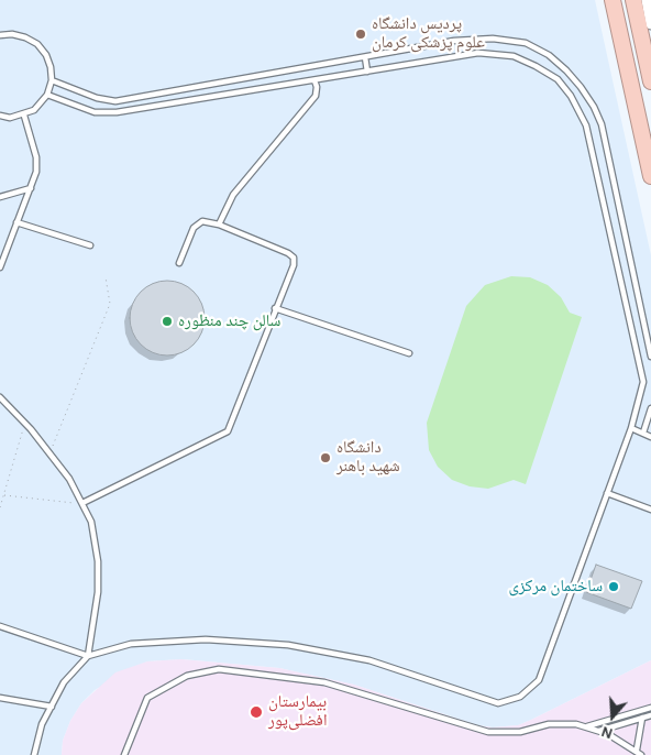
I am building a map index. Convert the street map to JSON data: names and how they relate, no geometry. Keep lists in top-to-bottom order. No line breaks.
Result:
{"places":["پردیس دانشگاه علوم پزشکی کرمان","سالن چند منظوره","دانشگاه شهید باهنر","ساختمان مرکزی","بیمارستان افضلی‌پور"],"north":"bottom"}
